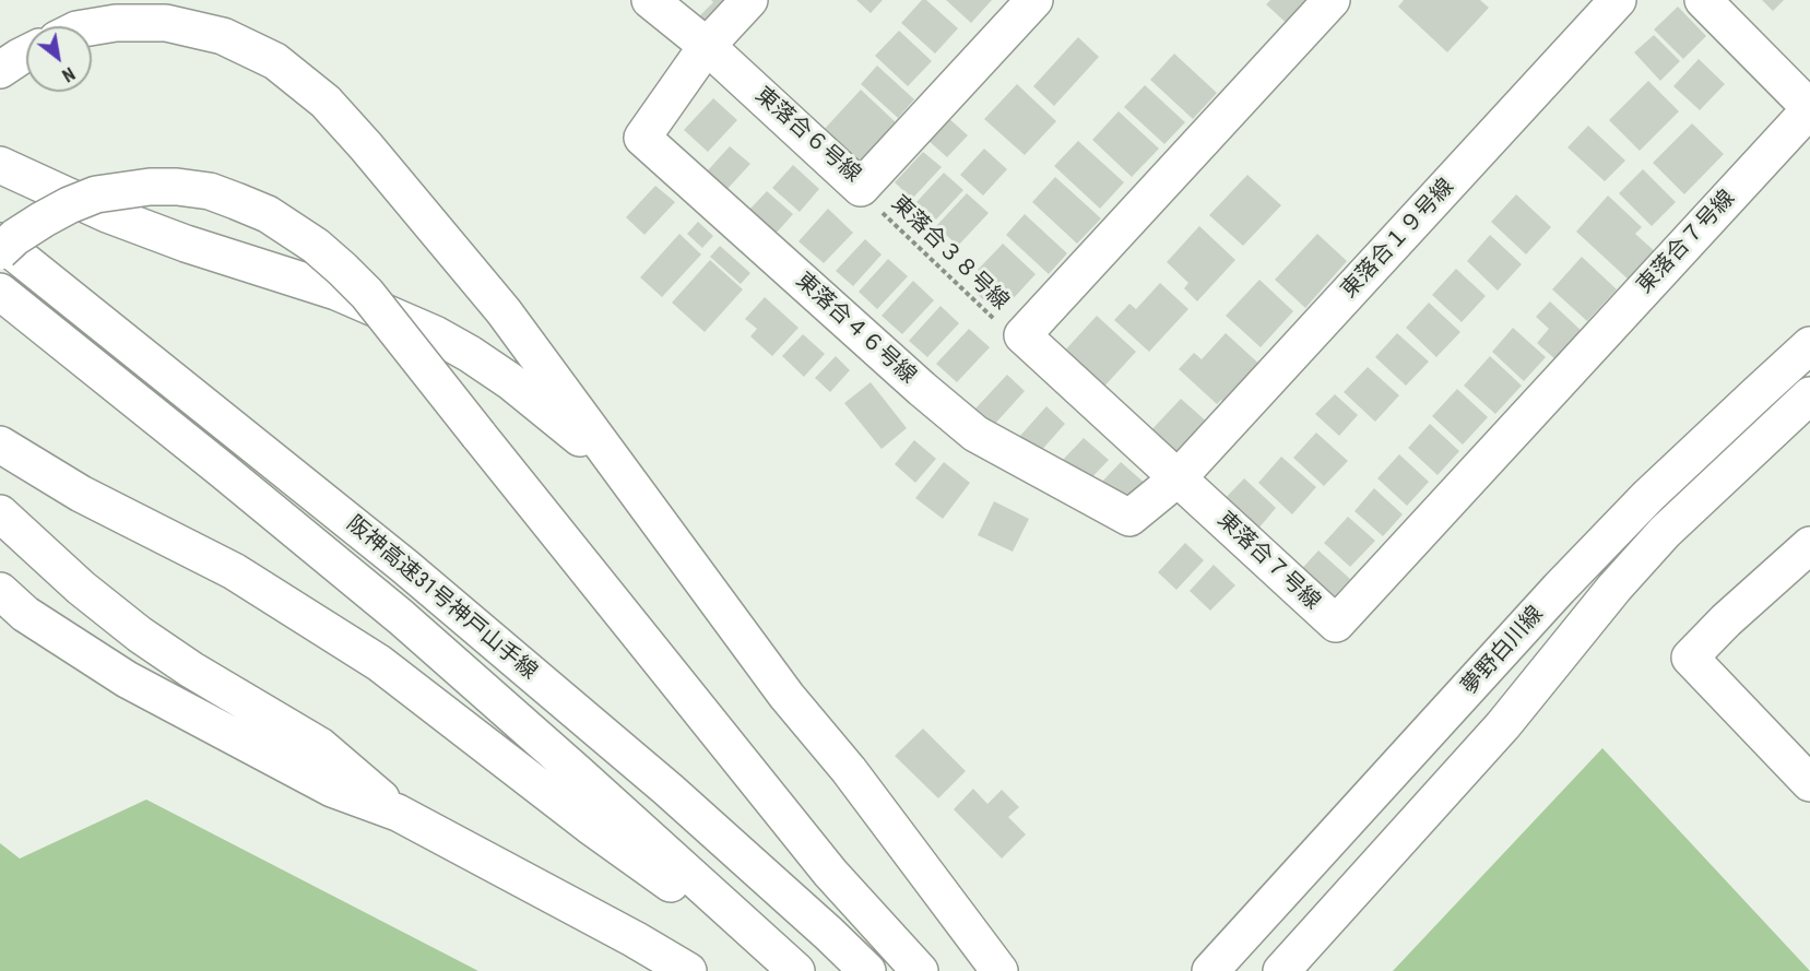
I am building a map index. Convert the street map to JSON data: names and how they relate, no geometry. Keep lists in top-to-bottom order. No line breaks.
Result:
{"streets":{"main road":["東落合６号線","東落合１９号線","東落合７号線","東落合４６号線","阪神高速31号神戸山手線","夢野白川線"],"path":["東落合３８号線"]},"crossings":[["東落合６号線","東落合３８号線"],["東落合６号線","東落合４６号線"],["東落合１９号線","東落合７号線"],["東落合１９号線","東落合４６号線"],["東落合７号線","東落合３８号線"],["東落合７号線","東落合４６号線"]],"north":"bottom right"}
